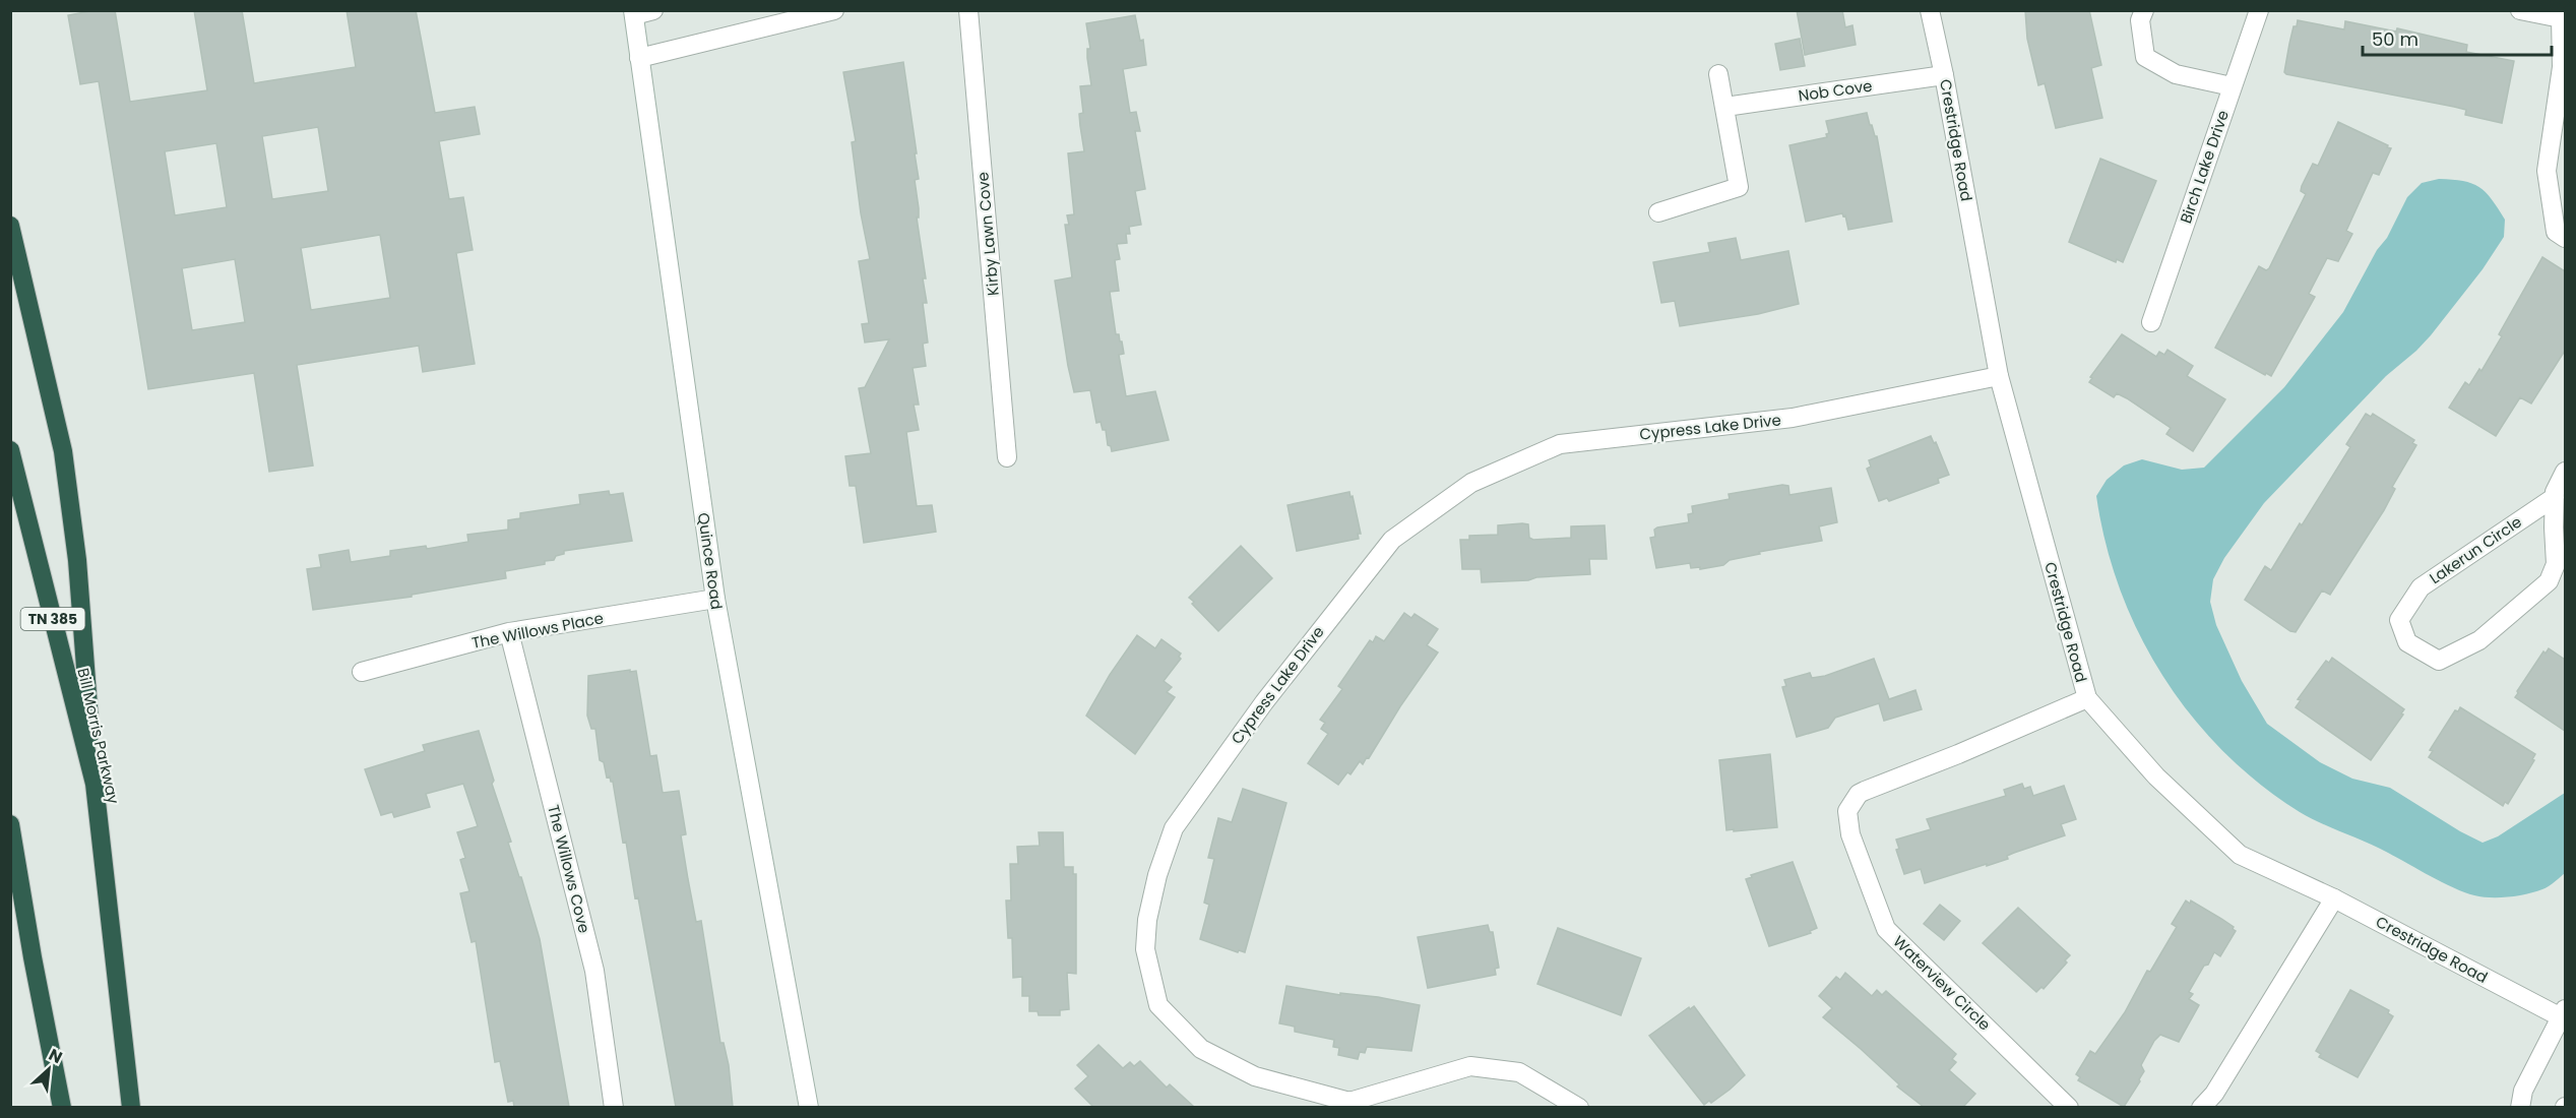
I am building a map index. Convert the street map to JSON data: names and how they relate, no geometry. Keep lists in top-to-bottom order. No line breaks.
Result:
{"streets":{"highway":["TN 385","Bill Morris Parkway"],"street":["Nob Cove","Crestridge Road","Birch Lake Drive","Kirby Lawn Cove","Cypress Lake Drive","Lakerun Circle","Quince Road","The Willows Place","The Willows Cove","Waterview Circle"]},"crossings":[["Nob Cove","Crestridge Road"],["Crestridge Road","Cypress Lake Drive"],["Crestridge Road","Waterview Circle"],["Quince Road","The Willows Place"],["The Willows Place","The Willows Cove"]],"scale_bar":"50 m","north":"top right"}
